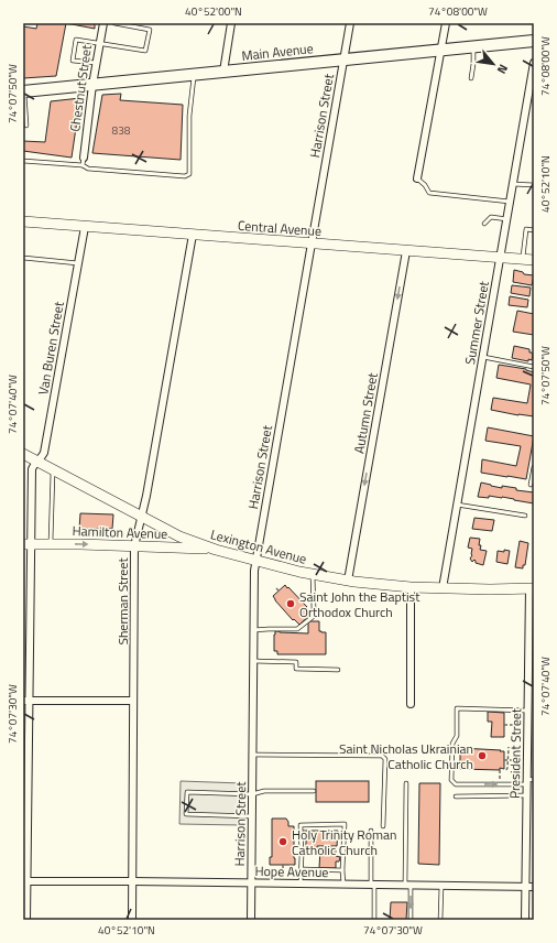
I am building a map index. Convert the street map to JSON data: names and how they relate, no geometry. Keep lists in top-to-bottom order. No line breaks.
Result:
{"streets":{"main road":["Main Avenue","Central Avenue","Hamilton Avenue","Lexington Avenue"],"street":["Chestnut Street","Harrison Street","Summer Street","Van Buren Street","Autumn Street","Sherman Street","President Street","Hope Avenue"]},"crossings":[["Main Avenue","Chestnut Street"],["Main Avenue","Harrison Street"],["Harrison Street","Central Avenue"],["Harrison Street","Lexington Avenue"],["Harrison Street","Hope Avenue"],["Central Avenue","Summer Street"],["Central Avenue","Van Buren Street"],["Central Avenue","Autumn Street"],["Central Avenue","Sherman Street"],["Summer Street","Lexington Avenue"],["Van Buren Street","Hamilton Avenue"],["Van Buren Street","Lexington Avenue"],["Van Buren Street","Hope Avenue"],["Autumn Street","Lexington Avenue"],["Hamilton Avenue","Lexington Avenue"],["Hamilton Avenue","Sherman Street"],["Lexington Avenue","Sherman Street"],["Lexington Avenue","President Street"],["Sherman Street","Hope Avenue"],["President Street","Hope Avenue"]],"one_way":["Autumn Street","Hamilton Avenue"],"places":["Saint John the Baptist Orthodox Church","Saint Nicholas Ukrainian Catholic Church","Holy Trinity Roman Catholic Church"],"house_numbers":["838"],"north":"bottom right","coordinates":["40°52'00\"N","74°08'00\"W","74°07'50\"W","40°52'10\"N","74°07'40\"W","74°07'30\"W"]}
